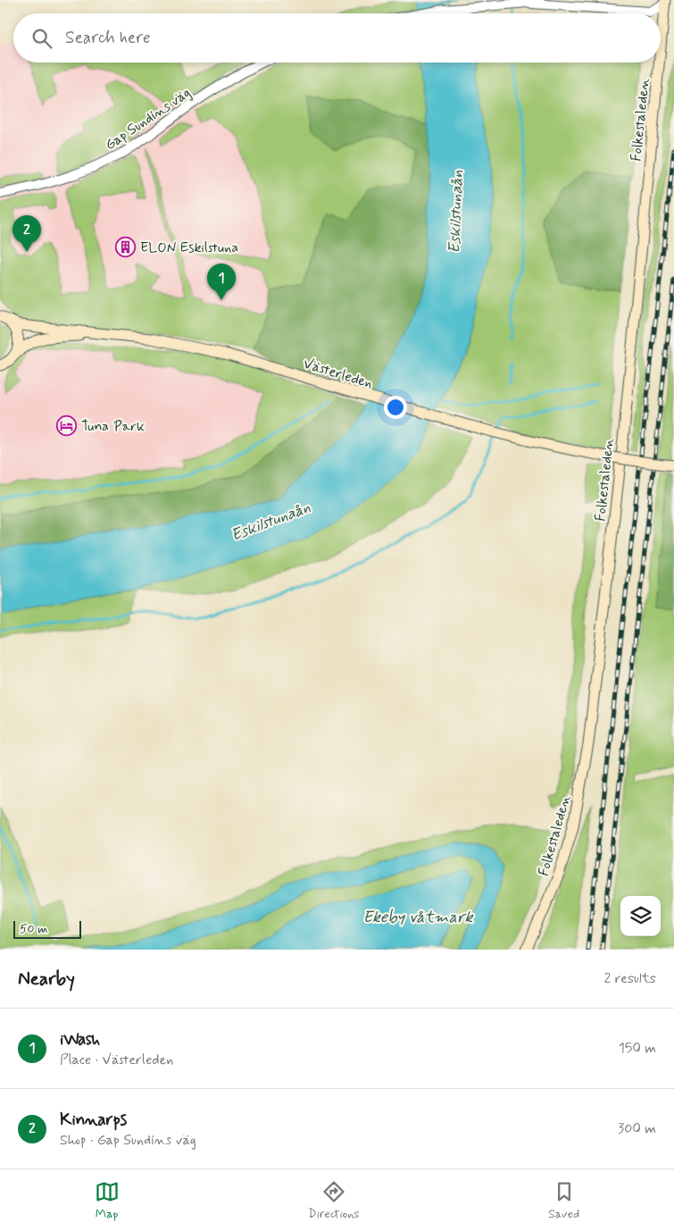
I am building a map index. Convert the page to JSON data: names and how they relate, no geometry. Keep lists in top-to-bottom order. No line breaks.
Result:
{"streets":{"main road":["Folkestaleden","Västerleden"],"street":["Gap Sundins väg"]},"water":["Eskilstunaån","Ekeby våtmark"],"places":{"building":["ELON Eskilstuna"],"hotel":["Tuna Park"]},"scale_bar":"50 m","page":{"search":"Search here","pins":["2","1"],"scale":"50 m","heading":["Nearby","2 results"],"list":[{"mark":"1","name":"iWash","note":"Place · Västerleden","value":"150 m"},{"mark":"2","name":"Kinnarps","note":"Shop · Gap Sundins väg","value":"300 m"}],"nav":["Map","Directions","Saved"]}}
